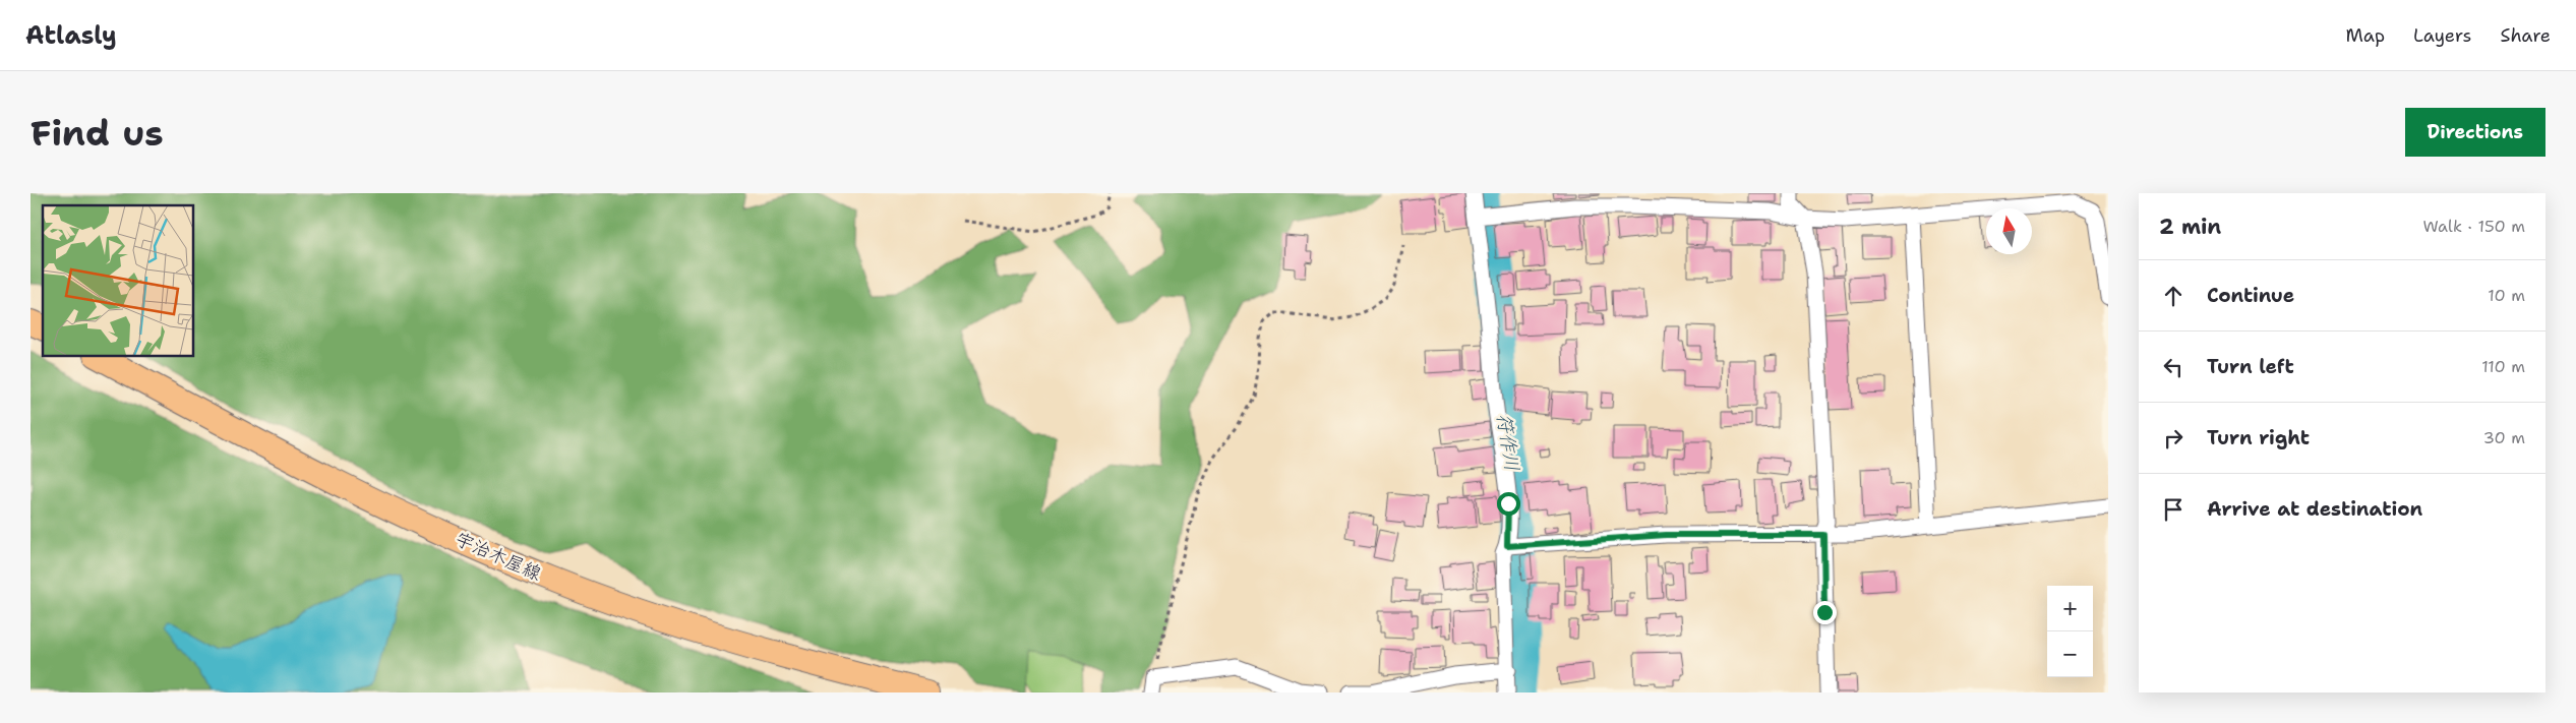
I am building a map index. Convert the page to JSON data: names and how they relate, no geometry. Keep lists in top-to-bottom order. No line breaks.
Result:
{"streets":{"main road":["宇治木屋線"]},"water":["符作川"],"north":"top","page":{"header":"Atlasly","nav":["Map","Layers","Share"],"buttons":"Directions","title":"Find us","heading":["2 min","Walk · 150 m"],"list":[["Continue","10 m"],["Turn left","110 m"],["Turn right","30 m"],"Arrive at destination"],"map_buttons":["+","−"]}}
